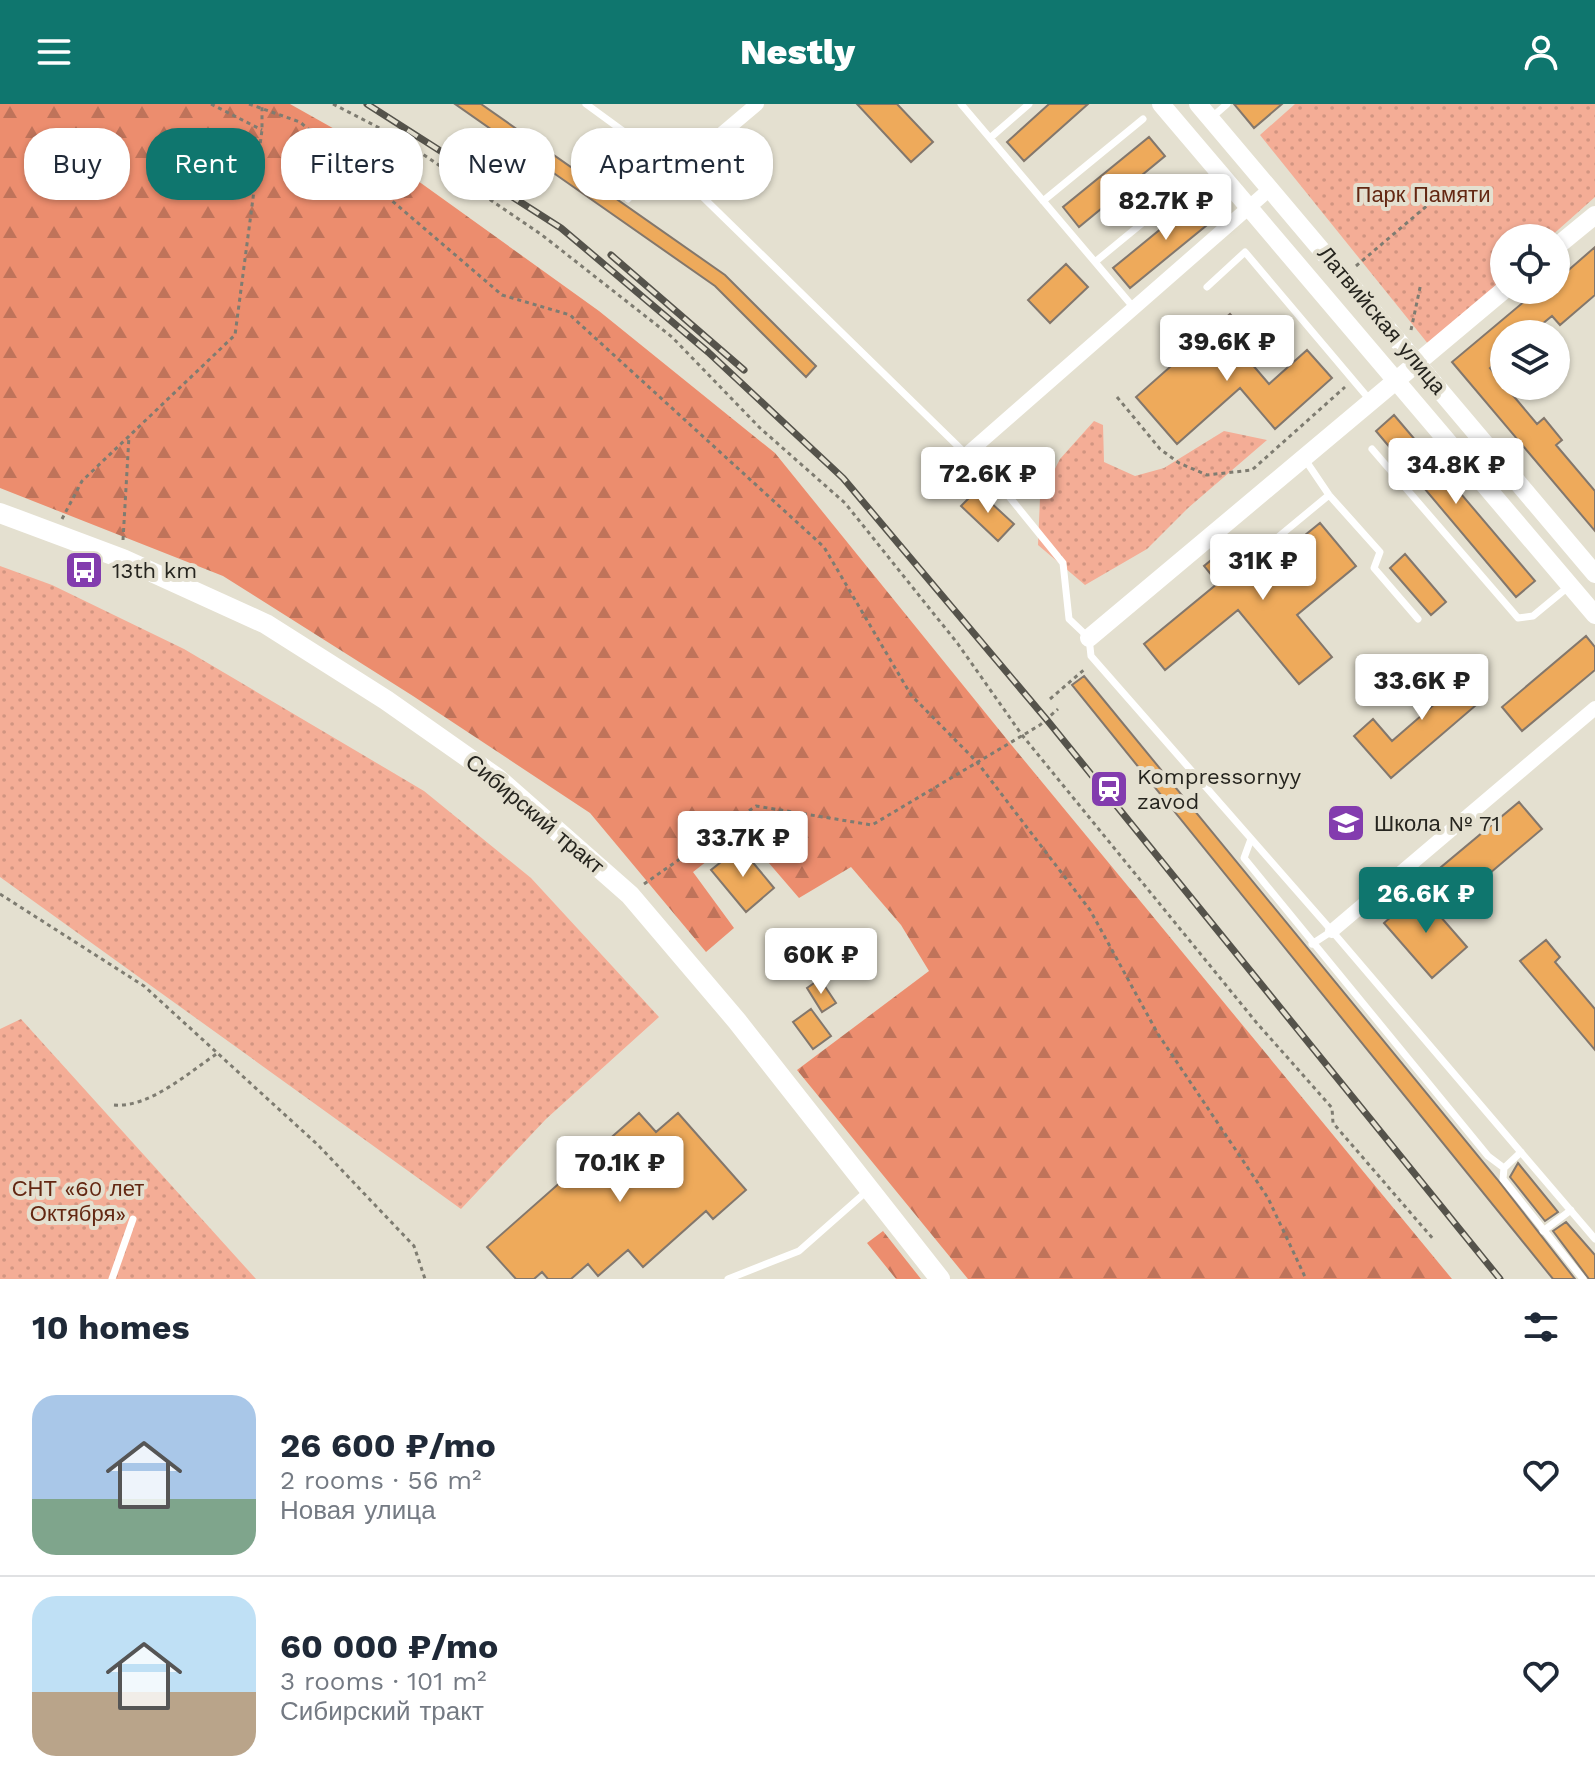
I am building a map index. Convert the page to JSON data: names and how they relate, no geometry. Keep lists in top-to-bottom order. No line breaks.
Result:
{"streets":{"main road":["Сибирский тракт"],"street":["Латвийская улица"]},"parks":["Парк Памяти","СНТ «60 лет Октября»"],"places":{"bus stop":["13th km"],"station":["Kompressornyy zavod"],"school or university":["Школа № 71"]},"page":{"header":"Nestly","chip":["Buy","Rent","Filters","New","Apartment"],"price":["82.7K ₽","39.6K ₽","34.8K ₽","72.6K ₽","31K ₽","33.6K ₽","33.7K ₽","26.6K ₽","60K ₽","70.1K ₽"],"heading":"10 homes","list":[{"name":"26 600 ₽/mo","note":"2 rooms · 56 m² · Новая улица"},{"name":"60 000 ₽/mo","note":"3 rooms · 101 m² · Сибирский тракт"}]}}
